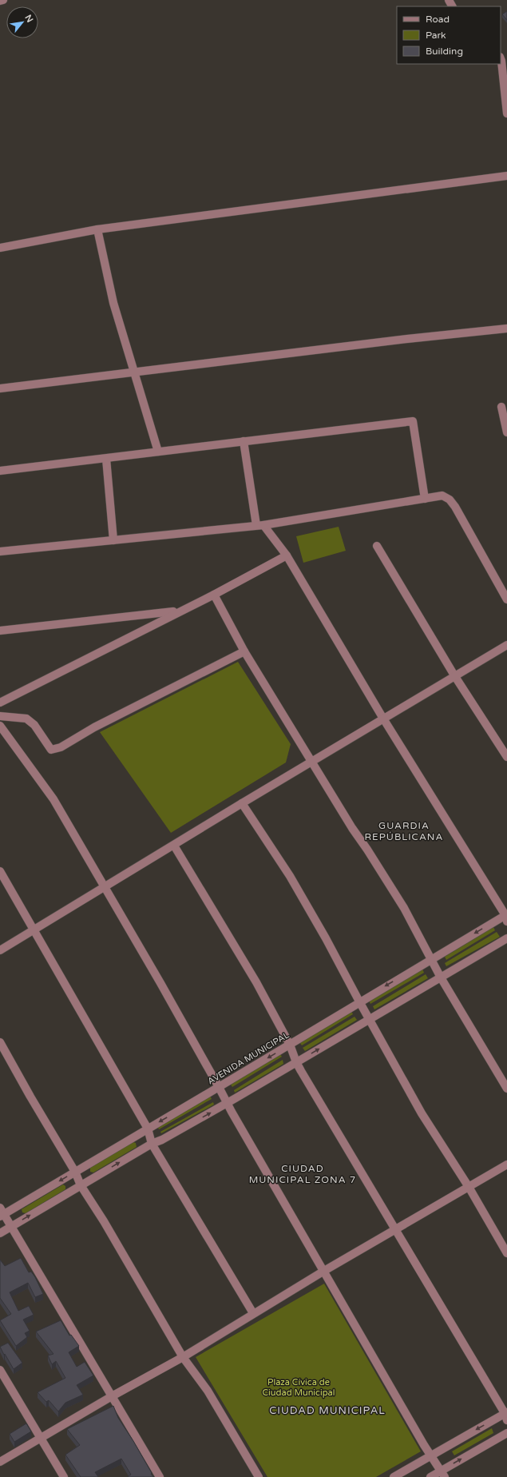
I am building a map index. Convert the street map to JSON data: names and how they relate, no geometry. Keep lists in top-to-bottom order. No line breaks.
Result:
{"streets":{"street":["AVENIDA MUNICIPAL"]},"districts":["GUARDIA REPÚBLICANA","CIUDAD MUNICIPAL ZONA 7","CIUDAD MUNICIPAL"],"parks":["Plaza Cívica de Ciudad Municipal"],"legend":["Road","Park","Building"],"north":"top right"}
